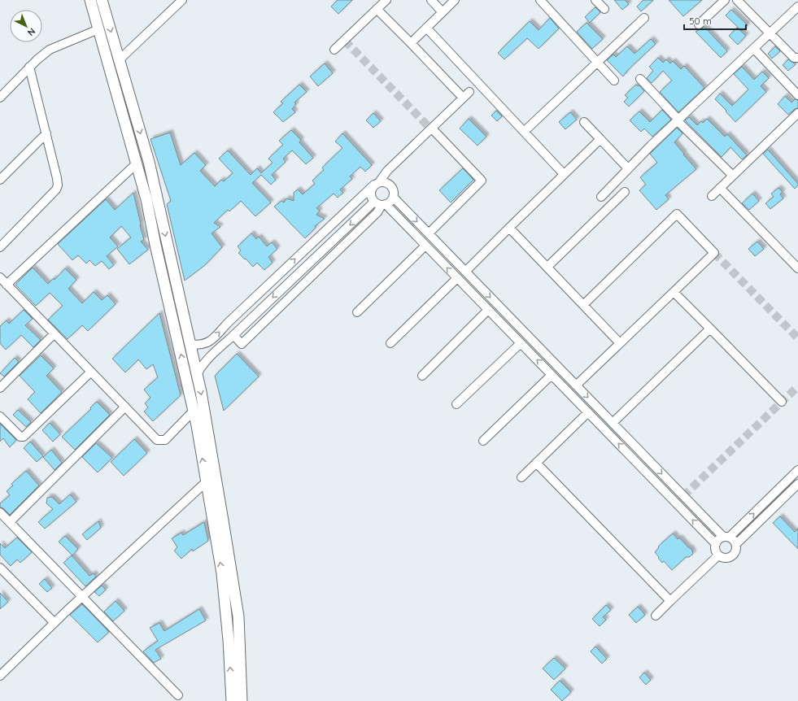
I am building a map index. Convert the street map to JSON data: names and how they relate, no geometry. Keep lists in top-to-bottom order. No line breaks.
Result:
{"scale_bar":"50 m","north":"bottom right"}
